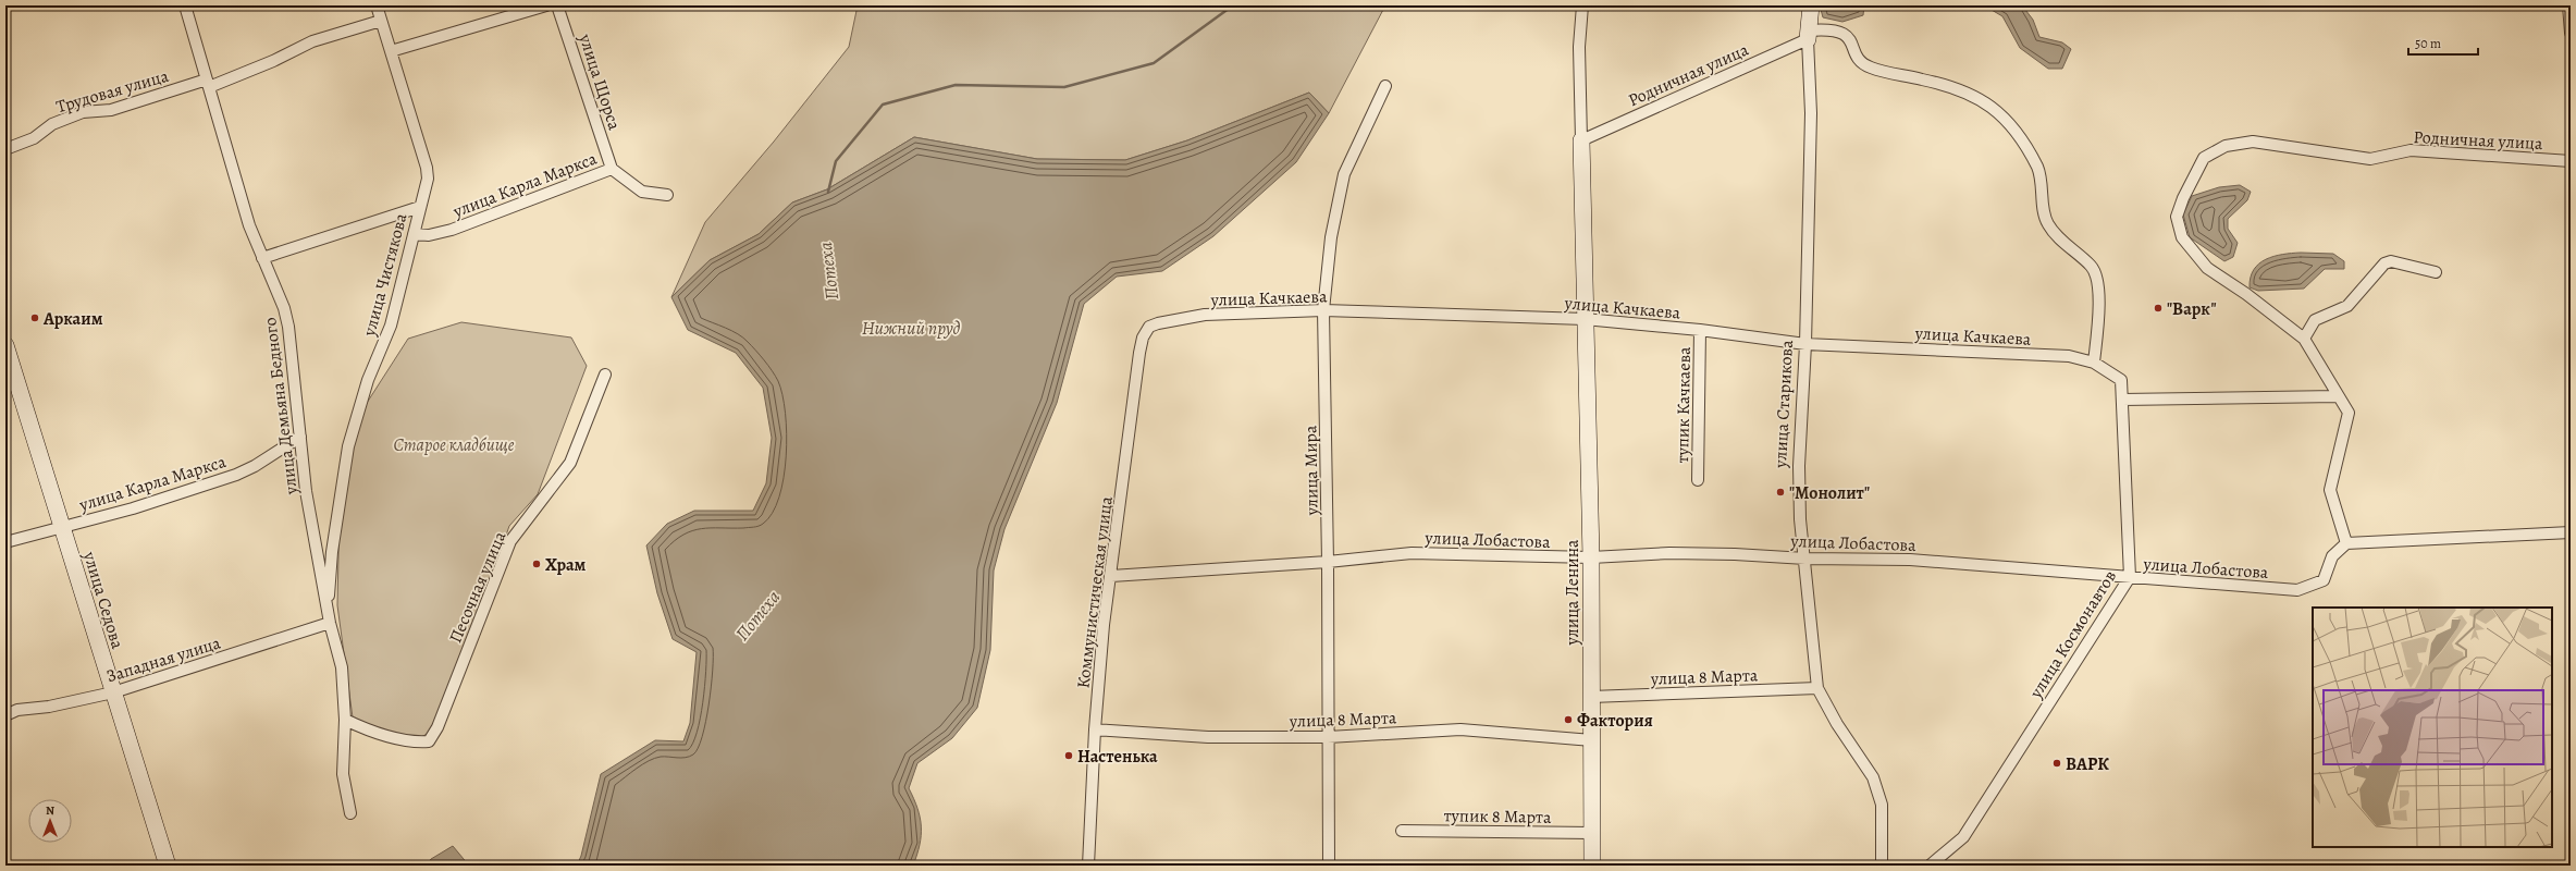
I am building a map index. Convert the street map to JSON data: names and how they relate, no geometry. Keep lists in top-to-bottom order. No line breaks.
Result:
{"streets":{"street":["Родничная улица","улица Щорса","Трудовая улица","улица Карла Маркса","улица Чистякова","улица Качкаева","улица Старикова","тупик Качкаева","улица Демьяна Бедного","улица Мира","улица Лобастова","Песочная улица","Коммунистическая улица","улица Ленина","улица Седова","улица Космонавтов","Западная улица","улица 8 Марта","тупик 8 Марта"]},"crossings":[["Родничная улица","улица Старикова"],["Родничная улица","улица Лобастова"],["Родничная улица","улица Ленина"],["улица Щорса","улица Карла Маркса"],["Трудовая улица","улица Чистякова"],["Трудовая улица","улица Демьяна Бедного"],["улица Карла Маркса","улица Чистякова"],["улица Карла Маркса","улица Демьяна Бедного"],["улица Карла Маркса","улица Седова"],["улица Чистякова","улица Демьяна Бедного"],["улица Качкаева","улица Старикова"],["улица Качкаева","тупик Качкаева"],["улица Качкаева","улица Мира"],["улица Качкаева","Коммунистическая улица"],["улица Качкаева","улица Ленина"],["улица Качкаева","улица Космонавтов"],["улица Старикова","улица Лобастова"],["улица Старикова","улица 8 Марта"],["улица Демьяна Бедного","Песочная улица"],["улица Демьяна Бедного","Западная улица"],["улица Мира","улица Лобастова"],["улица Мира","улица 8 Марта"],["улица Лобастова","Коммунистическая улица"],["улица Лобастова","улица Ленина"],["улица Лобастова","улица Космонавтов"],["Коммунистическая улица","улица 8 Марта"],["улица Ленина","улица 8 Марта"],["улица Ленина","тупик 8 Марта"],["улица Седова","Западная улица"]],"water":["Потеха","Нижний пруд"],"parks":["Старое кладбище"],"places":["\"Варк\"","Аркаим","\"Монолит\"","Храм","Фактория","Настенька","ВАРК"],"scale_bar":"50 m","north":"top"}
